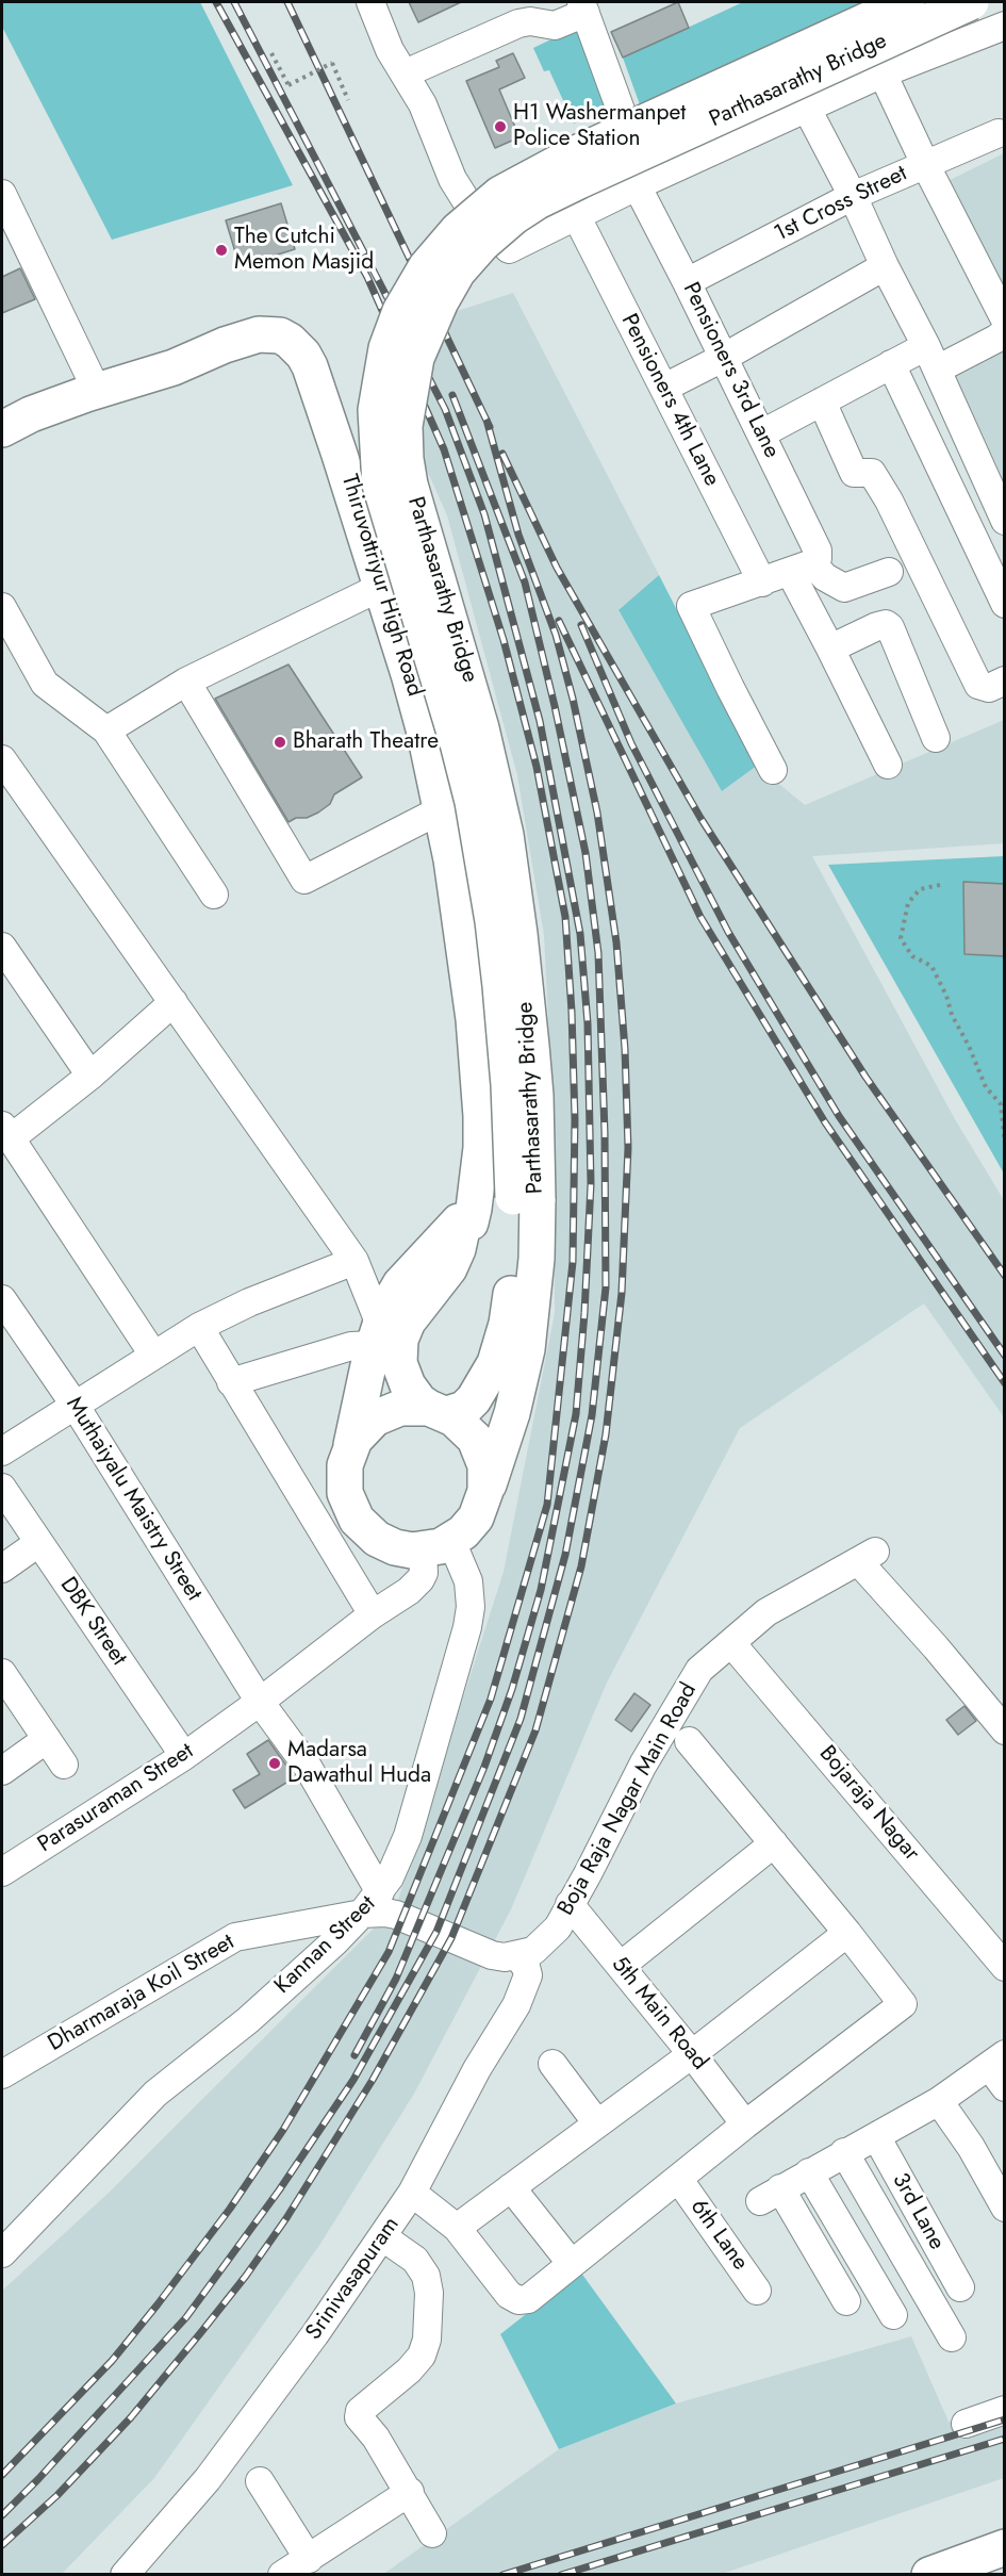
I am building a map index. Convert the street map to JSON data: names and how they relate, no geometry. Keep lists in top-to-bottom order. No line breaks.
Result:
{"streets":{"main road":["Parthasarathy Bridge","Thiruvottriyur High Road"],"street":["1st Cross Street","Pensioners 3rd Lane","Pensioners 4th Lane","Muthaiyalu Maistry Street","DBK Street","Parasuraman Street","Boja Raja Nagar Main Road","Bojaraja Nagar","Kannan Street","Dharmaraja Koil Street","5th Main Road","3rd Lane","6th Lane","Srinivasapuram"]},"crossings":[["Parthasarathy Bridge","Thiruvottriyur High Road"],["Parthasarathy Bridge","Parasuraman Street"],["Parthasarathy Bridge","Kannan Street"],["1st Cross Street","Pensioners 3rd Lane"],["Thiruvottriyur High Road","Parasuraman Street"],["Thiruvottriyur High Road","Kannan Street"],["Muthaiyalu Maistry Street","Parasuraman Street"],["Muthaiyalu Maistry Street","Kannan Street"],["DBK Street","Parasuraman Street"],["Parasuraman Street","Kannan Street"],["Boja Raja Nagar Main Road","Bojaraja Nagar"],["Boja Raja Nagar Main Road","5th Main Road"],["Boja Raja Nagar Main Road","Srinivasapuram"],["Kannan Street","Dharmaraja Koil Street"]],"places":["H1 Washermanpet Police Station","The Cutchi Memon Masjid","Bharath Theatre","Madarsa Dawathul Huda"]}
